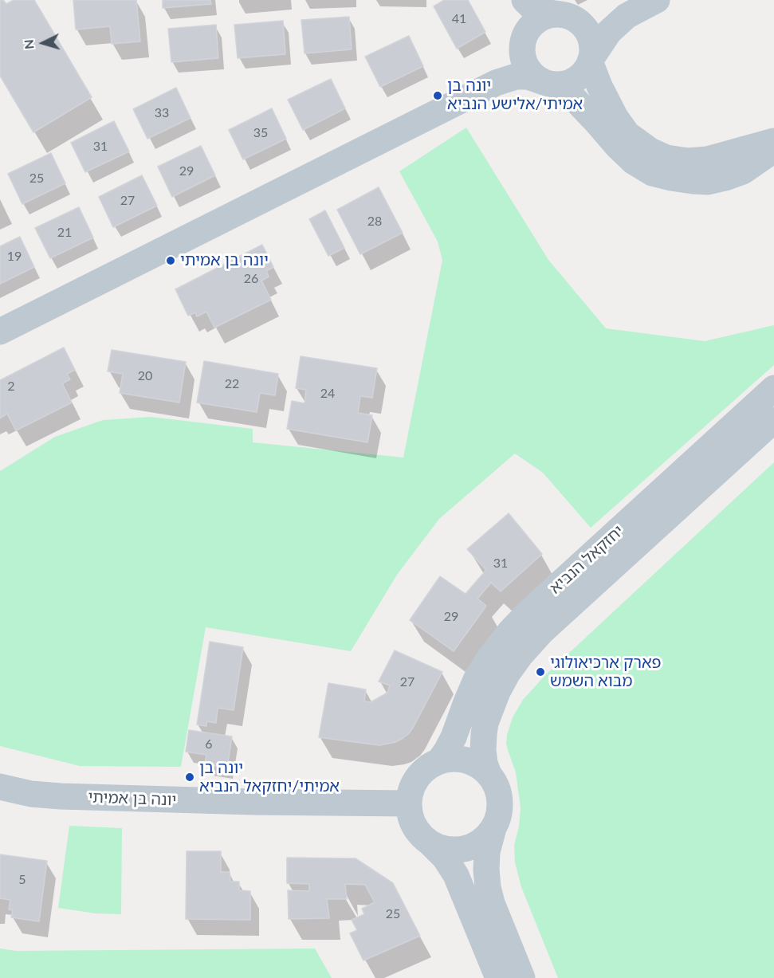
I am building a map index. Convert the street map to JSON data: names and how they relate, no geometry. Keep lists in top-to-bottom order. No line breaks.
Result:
{"streets":{"street":["יחזקאל הנביא","יונה בן אמיתי"]},"crossings":[["יחזקאל הנביא","יונה בן אמיתי"]],"places":["יונה בן אמיתי/אלישע הנביא","יונה בן אמיתי","פארק ארכיאולוגי מבוא השמש","יונה בן אמיתי/יחזקאל הנביא"],"house_numbers":["41","33","35","31","29","25","27","28","21","19","26","20","22","2","24","31","29","27","6","5","25"],"north":"left"}
